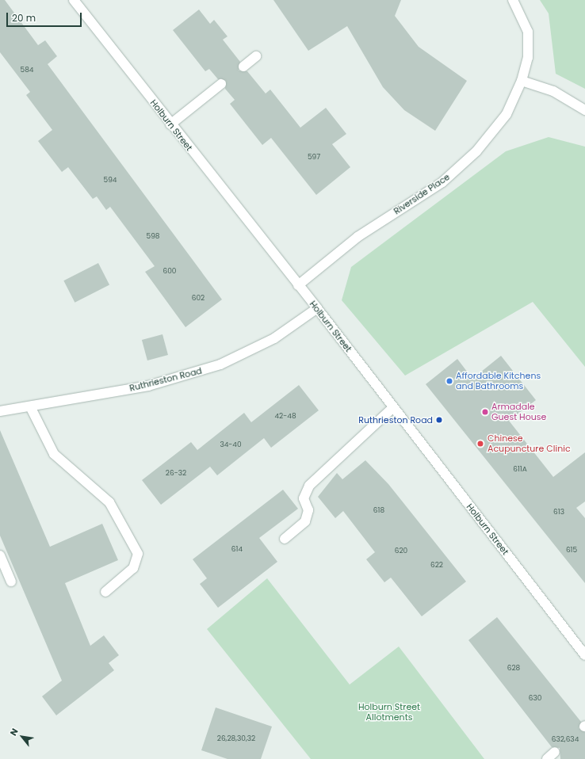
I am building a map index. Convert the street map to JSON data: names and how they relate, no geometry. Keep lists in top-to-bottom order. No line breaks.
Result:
{"streets":{"street":["Holburn Street","Riverside Place","Ruthrieston Road"]},"crossings":[["Holburn Street","Riverside Place"],["Holburn Street","Ruthrieston Road"]],"parks":["Holburn Street Allotments"],"places":["Affordable Kitchens and Bathrooms","Armadale Guest House","Ruthrieston Road","Chinese Acupuncture Clinic"],"house_numbers":["584","597","594","598","600","602","42-48","34-40","611A","26-32","618","613","614","615","620","622","628","630","26,28,30,32","632,634"],"scale_bar":"20 m","north":"top left"}
